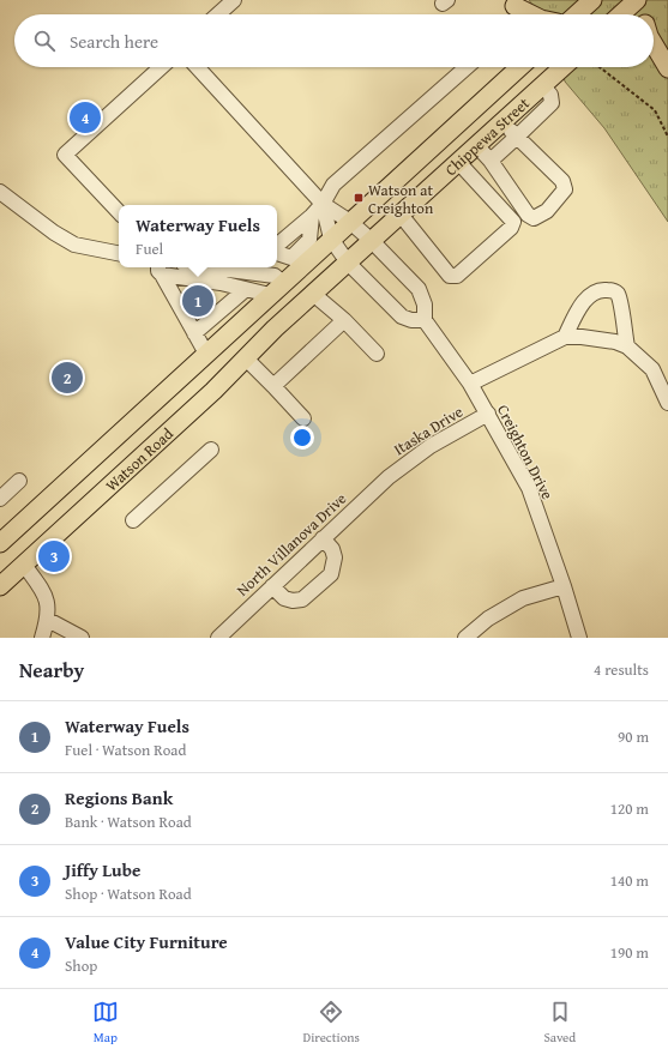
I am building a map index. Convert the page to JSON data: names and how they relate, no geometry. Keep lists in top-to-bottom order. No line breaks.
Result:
{"streets":{"main road":["Chippewa Street","Watson Road"],"street":["Itaska Drive","Creighton Drive","North Villanova Drive"]},"crossings":[["Chippewa Street","Creighton Drive"],["Chippewa Street","Watson Road"],["Itaska Drive","Creighton Drive"],["Itaska Drive","North Villanova Drive"]],"places":{"transit":["Watson at Creighton"]},"page":{"search":"Search here","pins":["4","1","2","3"],"popup":["Waterway Fuels","Fuel"],"heading":["Nearby","4 results"],"list":[{"mark":"1","name":"Waterway Fuels","note":"Fuel · Watson Road","value":"90 m"},{"mark":"2","name":"Regions Bank","note":"Bank · Watson Road","value":"120 m"},{"mark":"3","name":"Jiffy Lube","note":"Shop · Watson Road","value":"140 m"},{"mark":"4","name":"Value City Furniture","note":"Shop","value":"190 m"}],"nav":["Map","Directions","Saved"]}}
